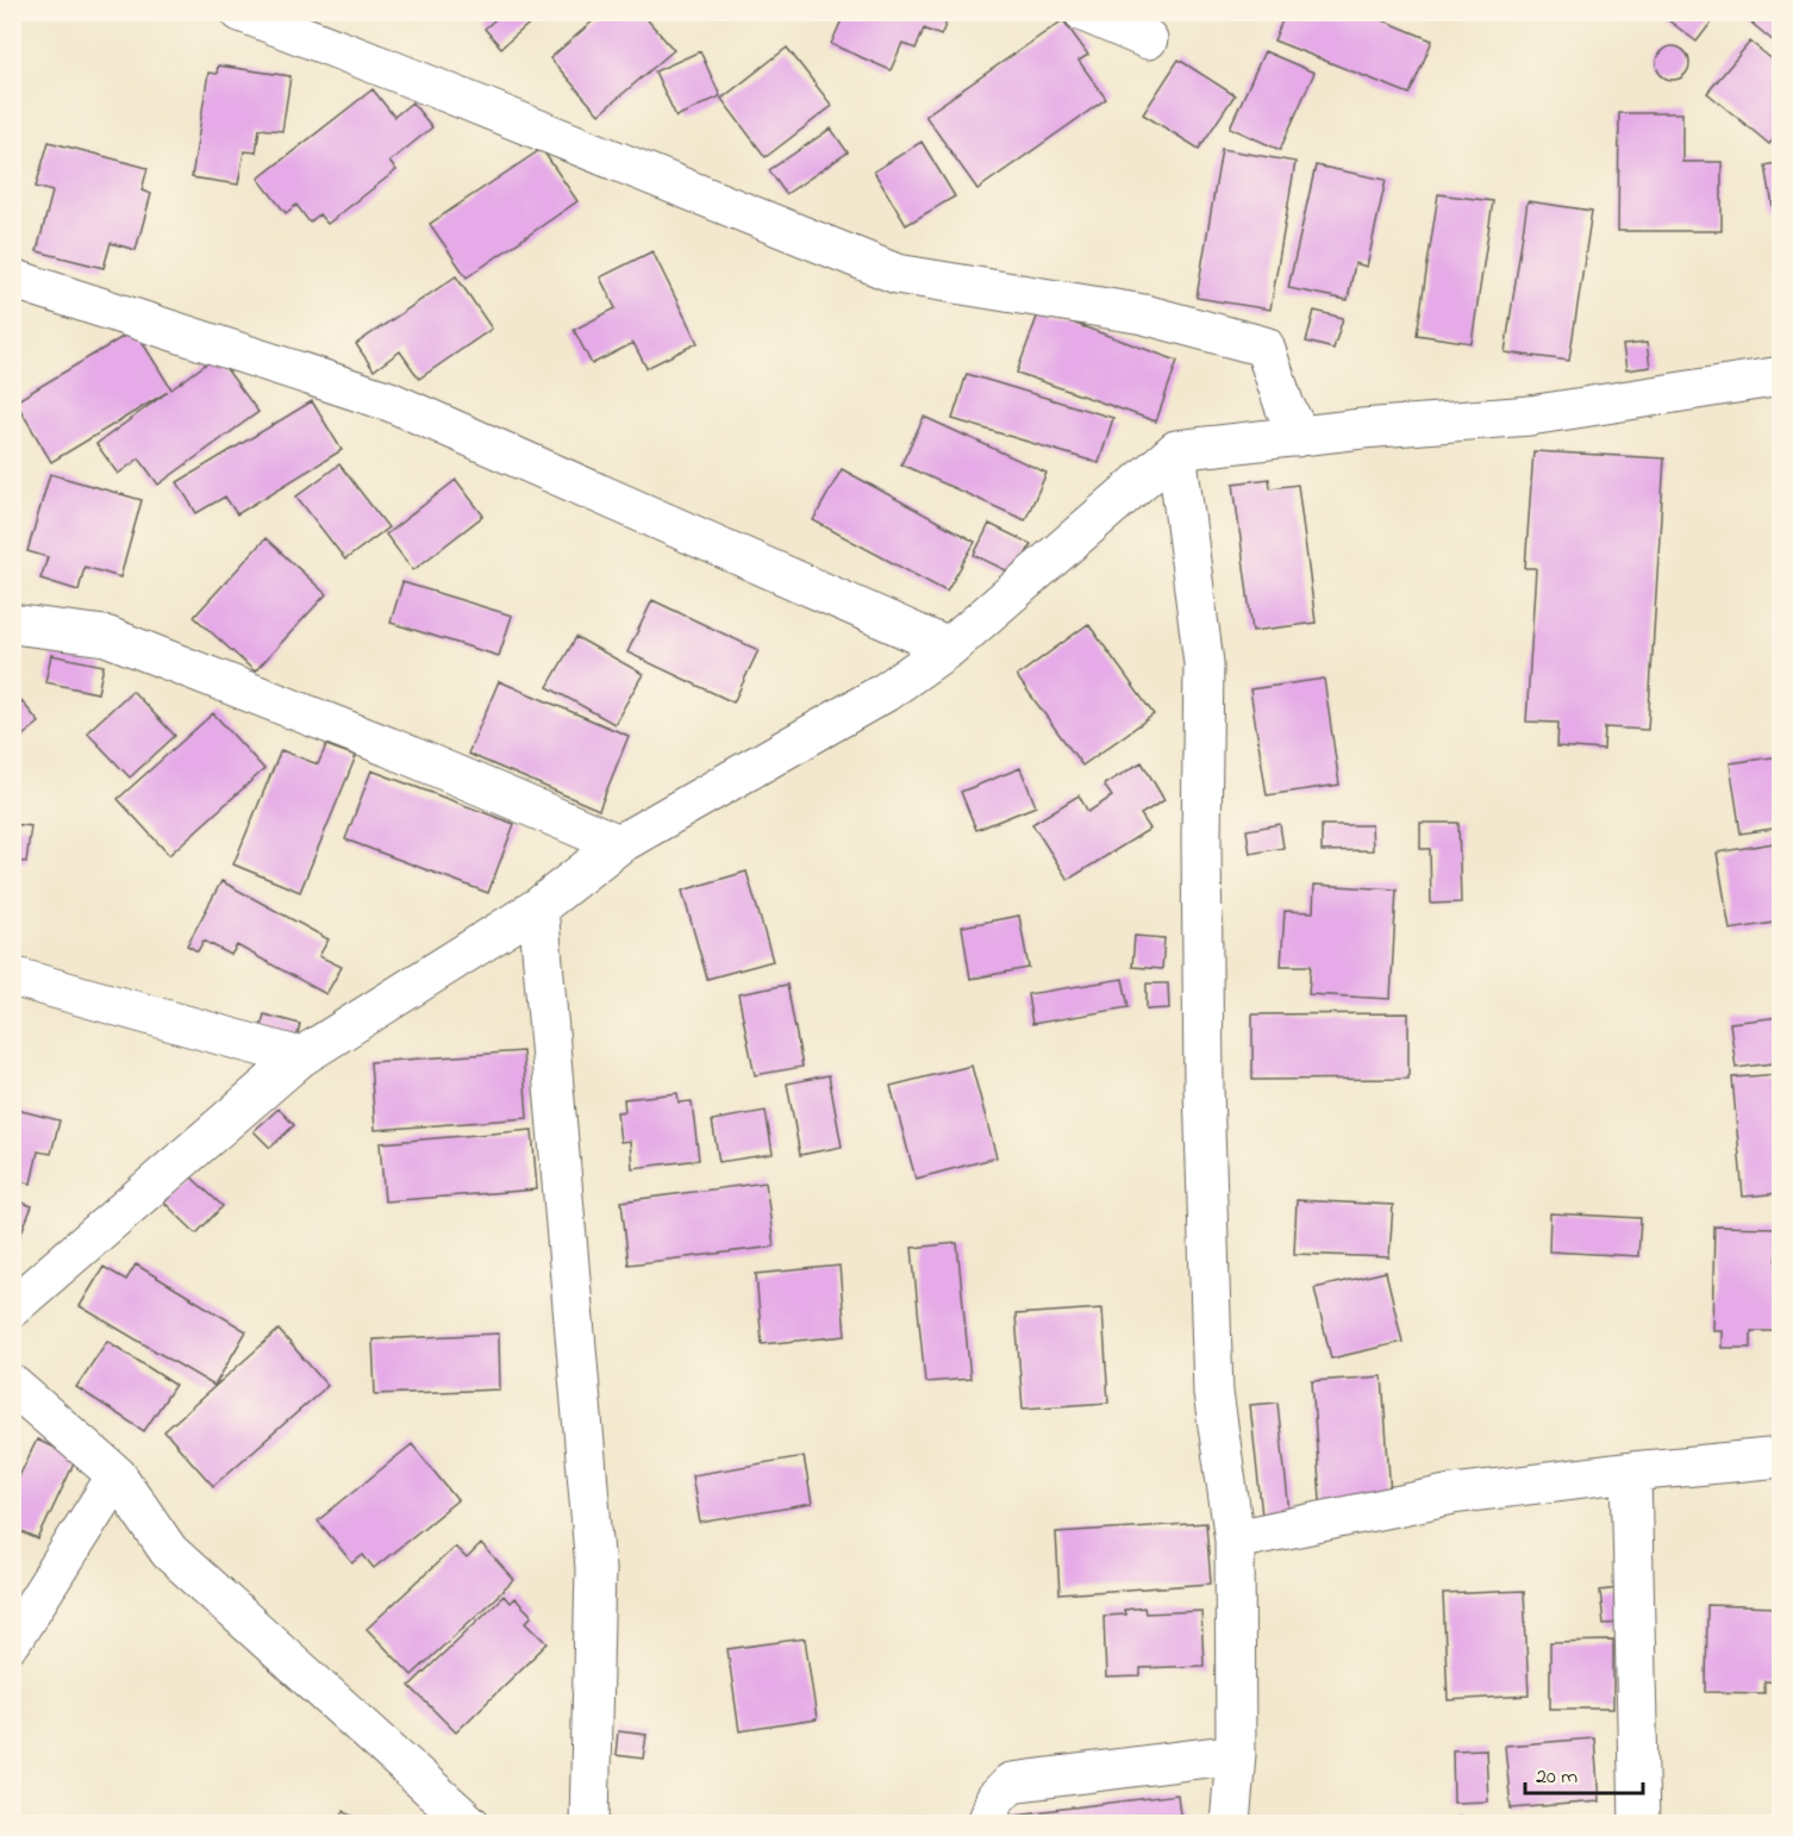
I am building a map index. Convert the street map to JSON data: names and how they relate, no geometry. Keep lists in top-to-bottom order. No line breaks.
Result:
{"scale_bar":"20 m"}
